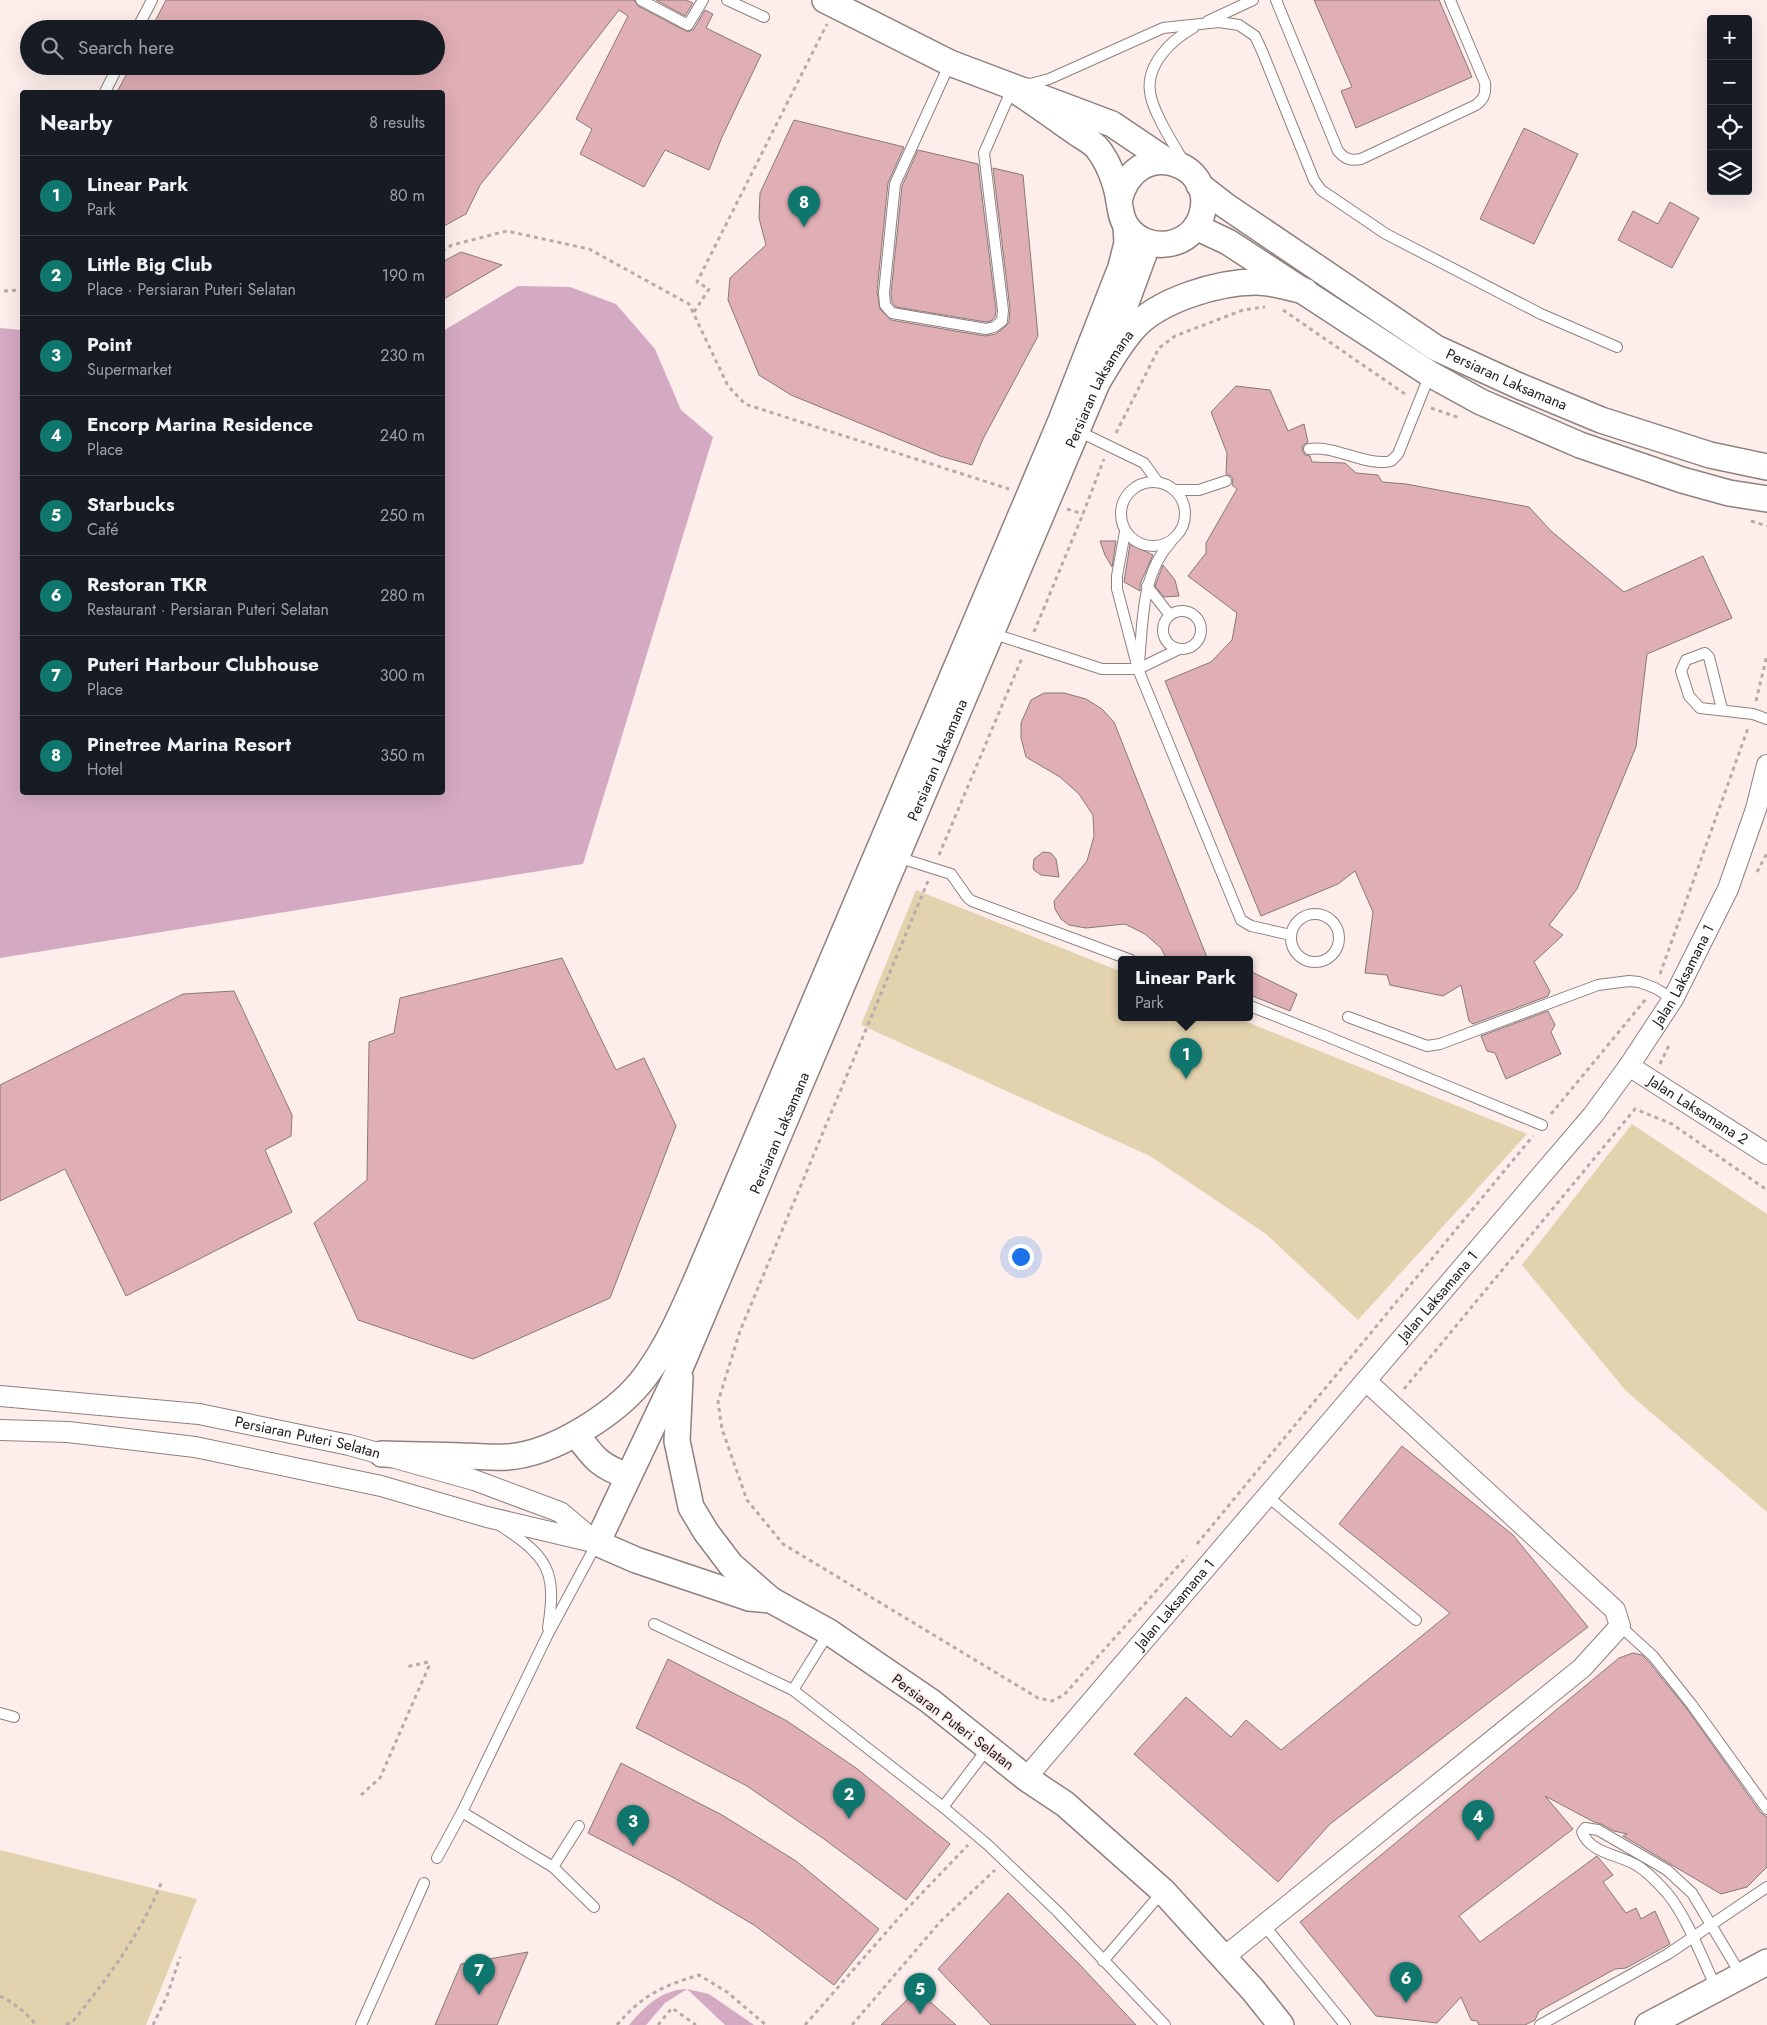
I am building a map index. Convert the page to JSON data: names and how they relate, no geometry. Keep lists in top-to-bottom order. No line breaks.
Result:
{"streets":{"street":["Persiaran Laksamana","Jalan Laksamana 1","Jalan Laksamana 2","Persiaran Puteri Selatan"]},"crossings":[["Persiaran Laksamana","Persiaran Puteri Selatan"],["Jalan Laksamana 1","Jalan Laksamana 2"],["Jalan Laksamana 1","Persiaran Puteri Selatan"]],"page":{"map_buttons":["+","−"],"search":"Search here","heading":["Nearby","8 results"],"list":[{"mark":"1","name":"Linear Park","note":"Park","value":"80 m"},{"mark":"2","name":"Little Big Club","note":"Place · Persiaran Puteri Selatan","value":"190 m"},{"mark":"3","name":"Point","note":"Supermarket","value":"230 m"},{"mark":"4","name":"Encorp Marina Residence","note":"Place","value":"240 m"},{"mark":"5","name":"Starbucks","note":"Café","value":"250 m"},{"mark":"6","name":"Restoran TKR","note":"Restaurant · Persiaran Puteri Selatan","value":"280 m"},{"mark":"7","name":"Puteri Harbour Clubhouse","note":"Place","value":"300 m"},{"mark":"8","name":"Pinetree Marina Resort","note":"Hotel","value":"350 m"}],"pins":["8","1","2","4","3","7","6","5"],"popup":["Linear Park","Park"]}}
